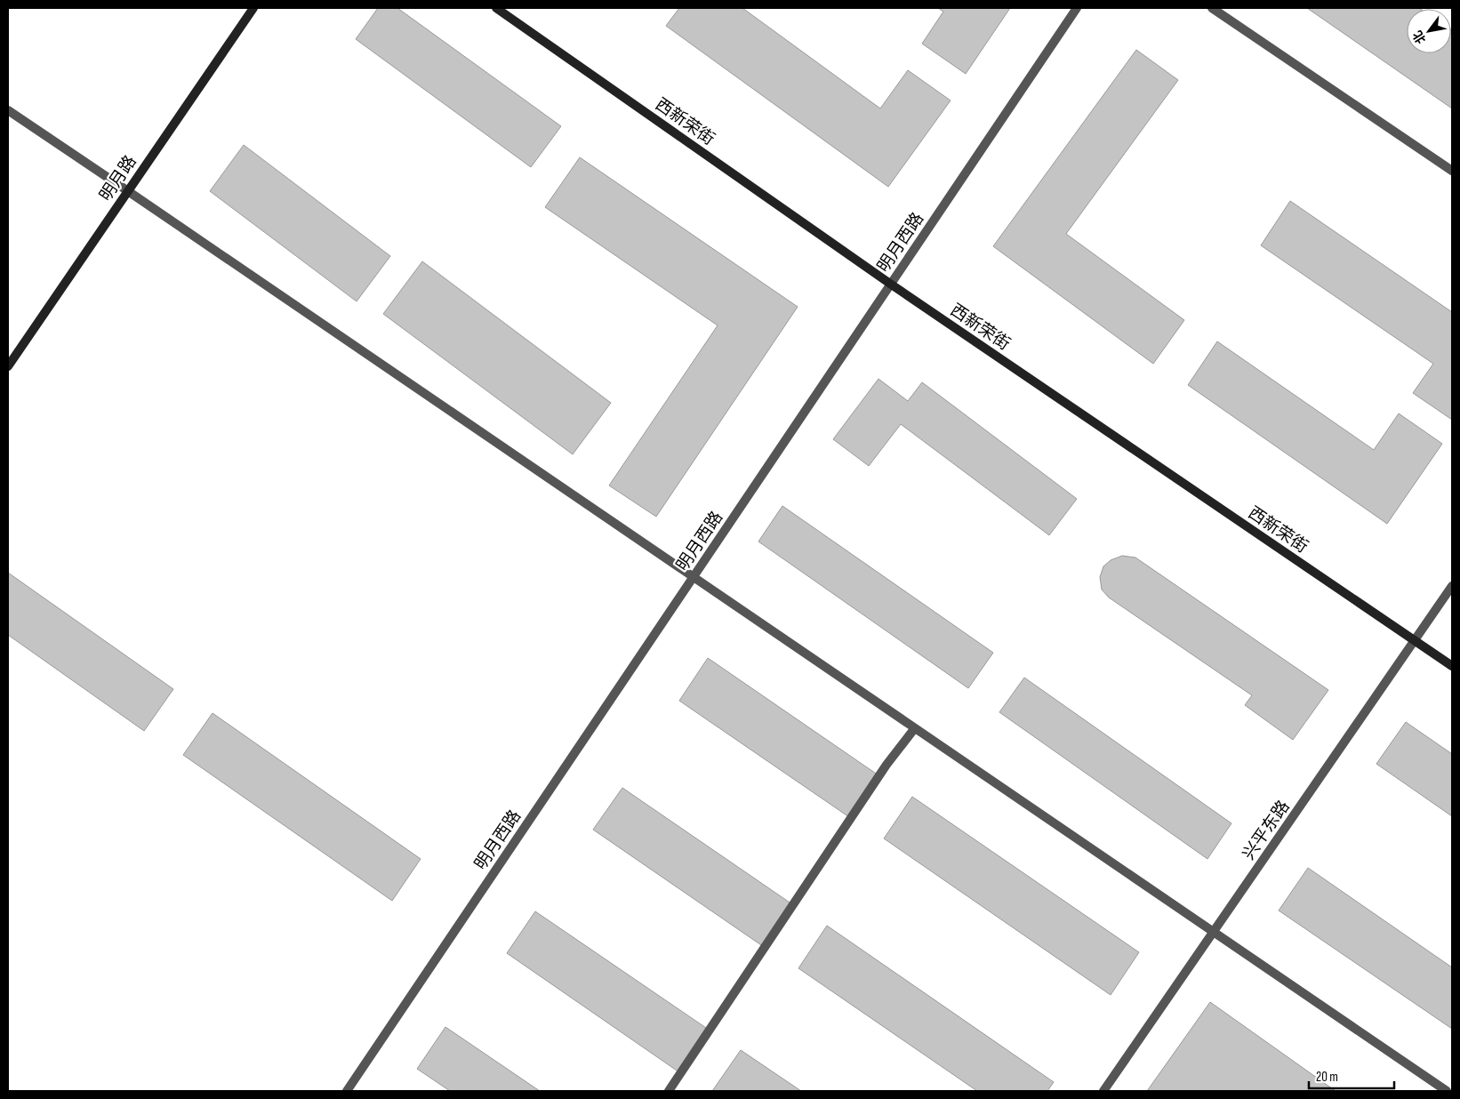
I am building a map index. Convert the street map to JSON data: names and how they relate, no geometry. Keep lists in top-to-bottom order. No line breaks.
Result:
{"streets":{"street":["西新荣街","明月路","明月西路","兴平东路"]},"crossings":[["西新荣街","明月西路"],["西新荣街","兴平东路"]],"scale_bar":"20 m","north":"bottom left"}
